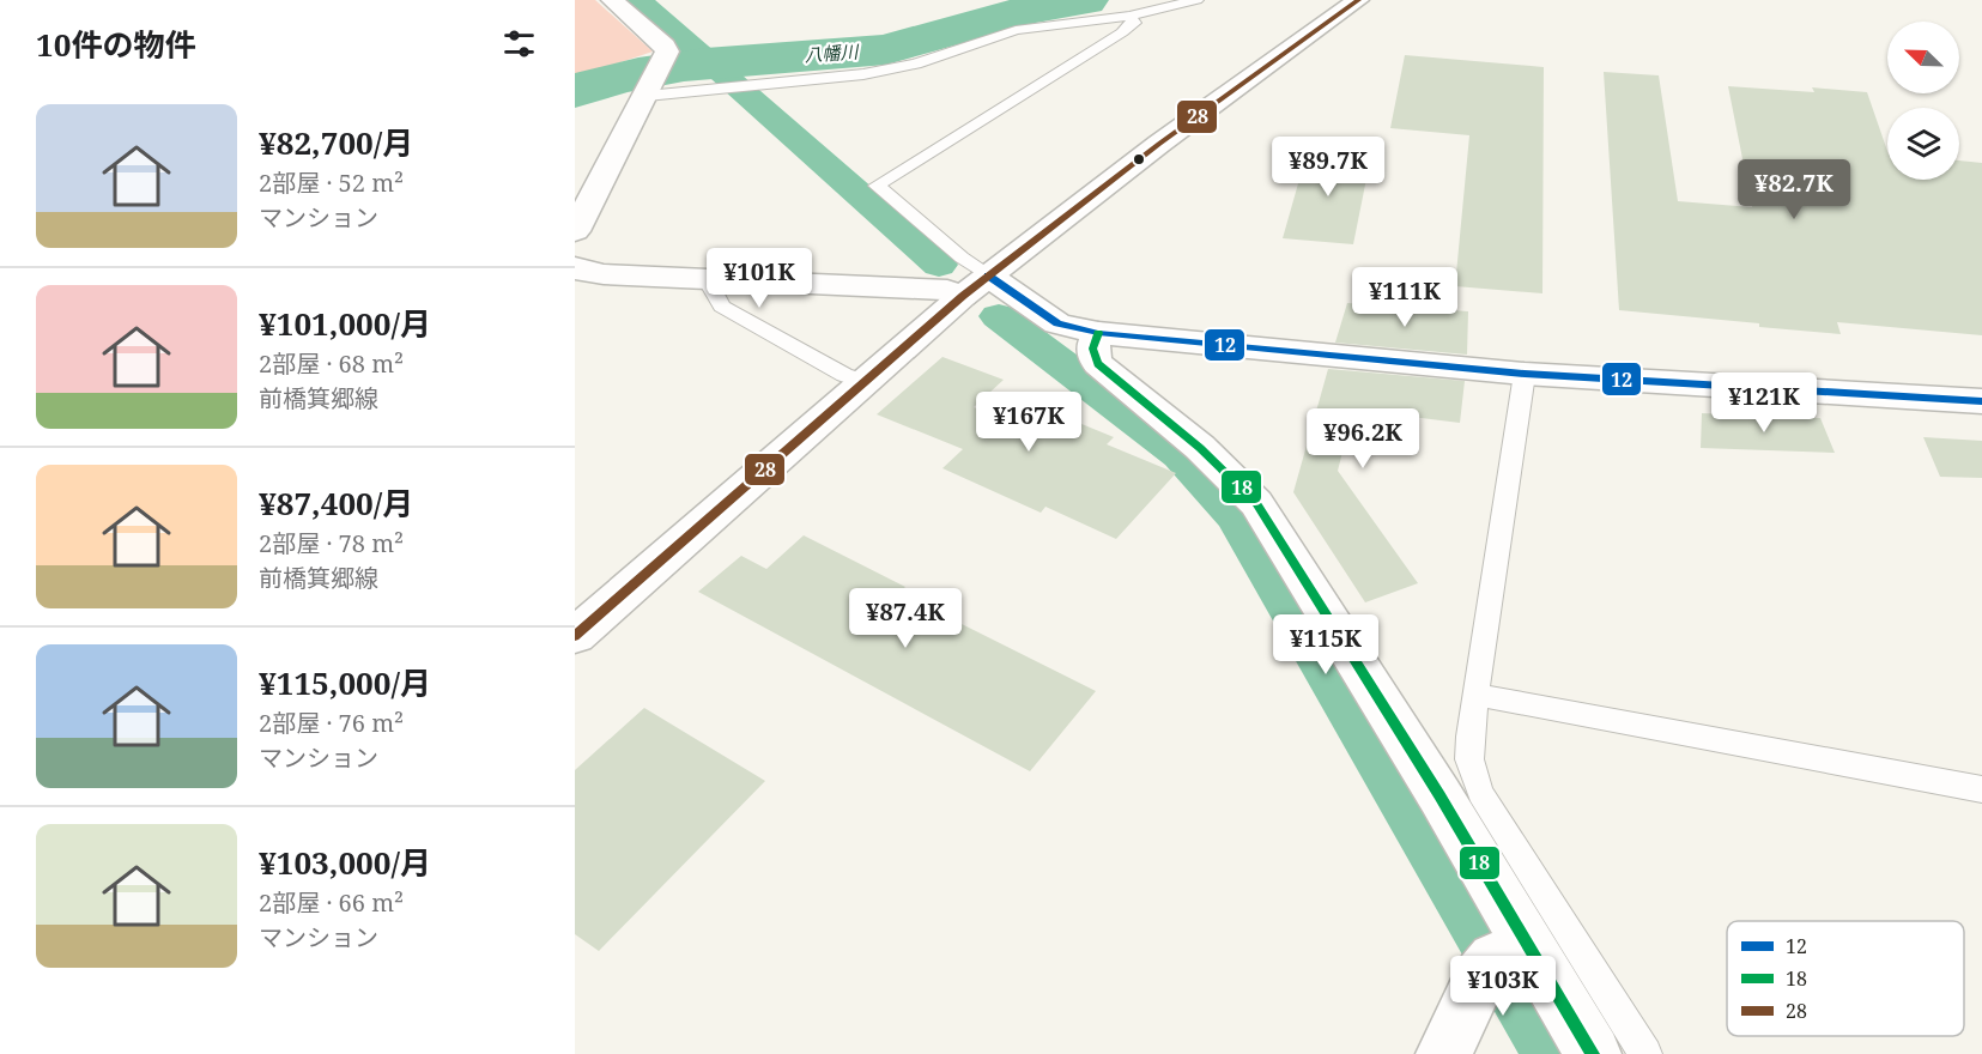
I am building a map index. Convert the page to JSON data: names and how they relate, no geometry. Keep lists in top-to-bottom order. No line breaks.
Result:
{"water":["八幡川"],"lines":["transit line 28","transit line 12","transit line 18"],"legend":["12","18","28"],"north":"top left","page":{"heading":"10件の物件","list":[{"name":"¥82,700/月","note":"2部屋 · 52 m² · マンション"},{"name":"¥101,000/月","note":"2部屋 · 68 m² · 前橋箕郷線"},{"name":"¥87,400/月","note":"2部屋 · 78 m² · 前橋箕郷線"},{"name":"¥115,000/月","note":"2部屋 · 76 m² · マンション"},{"name":"¥103,000/月","note":"2部屋 · 66 m² · マンション"}],"price":["¥89.7K","¥82.7K","¥101K","¥111K","¥121K","¥167K","¥96.2K","¥87.4K","¥115K","¥103K"]}}
